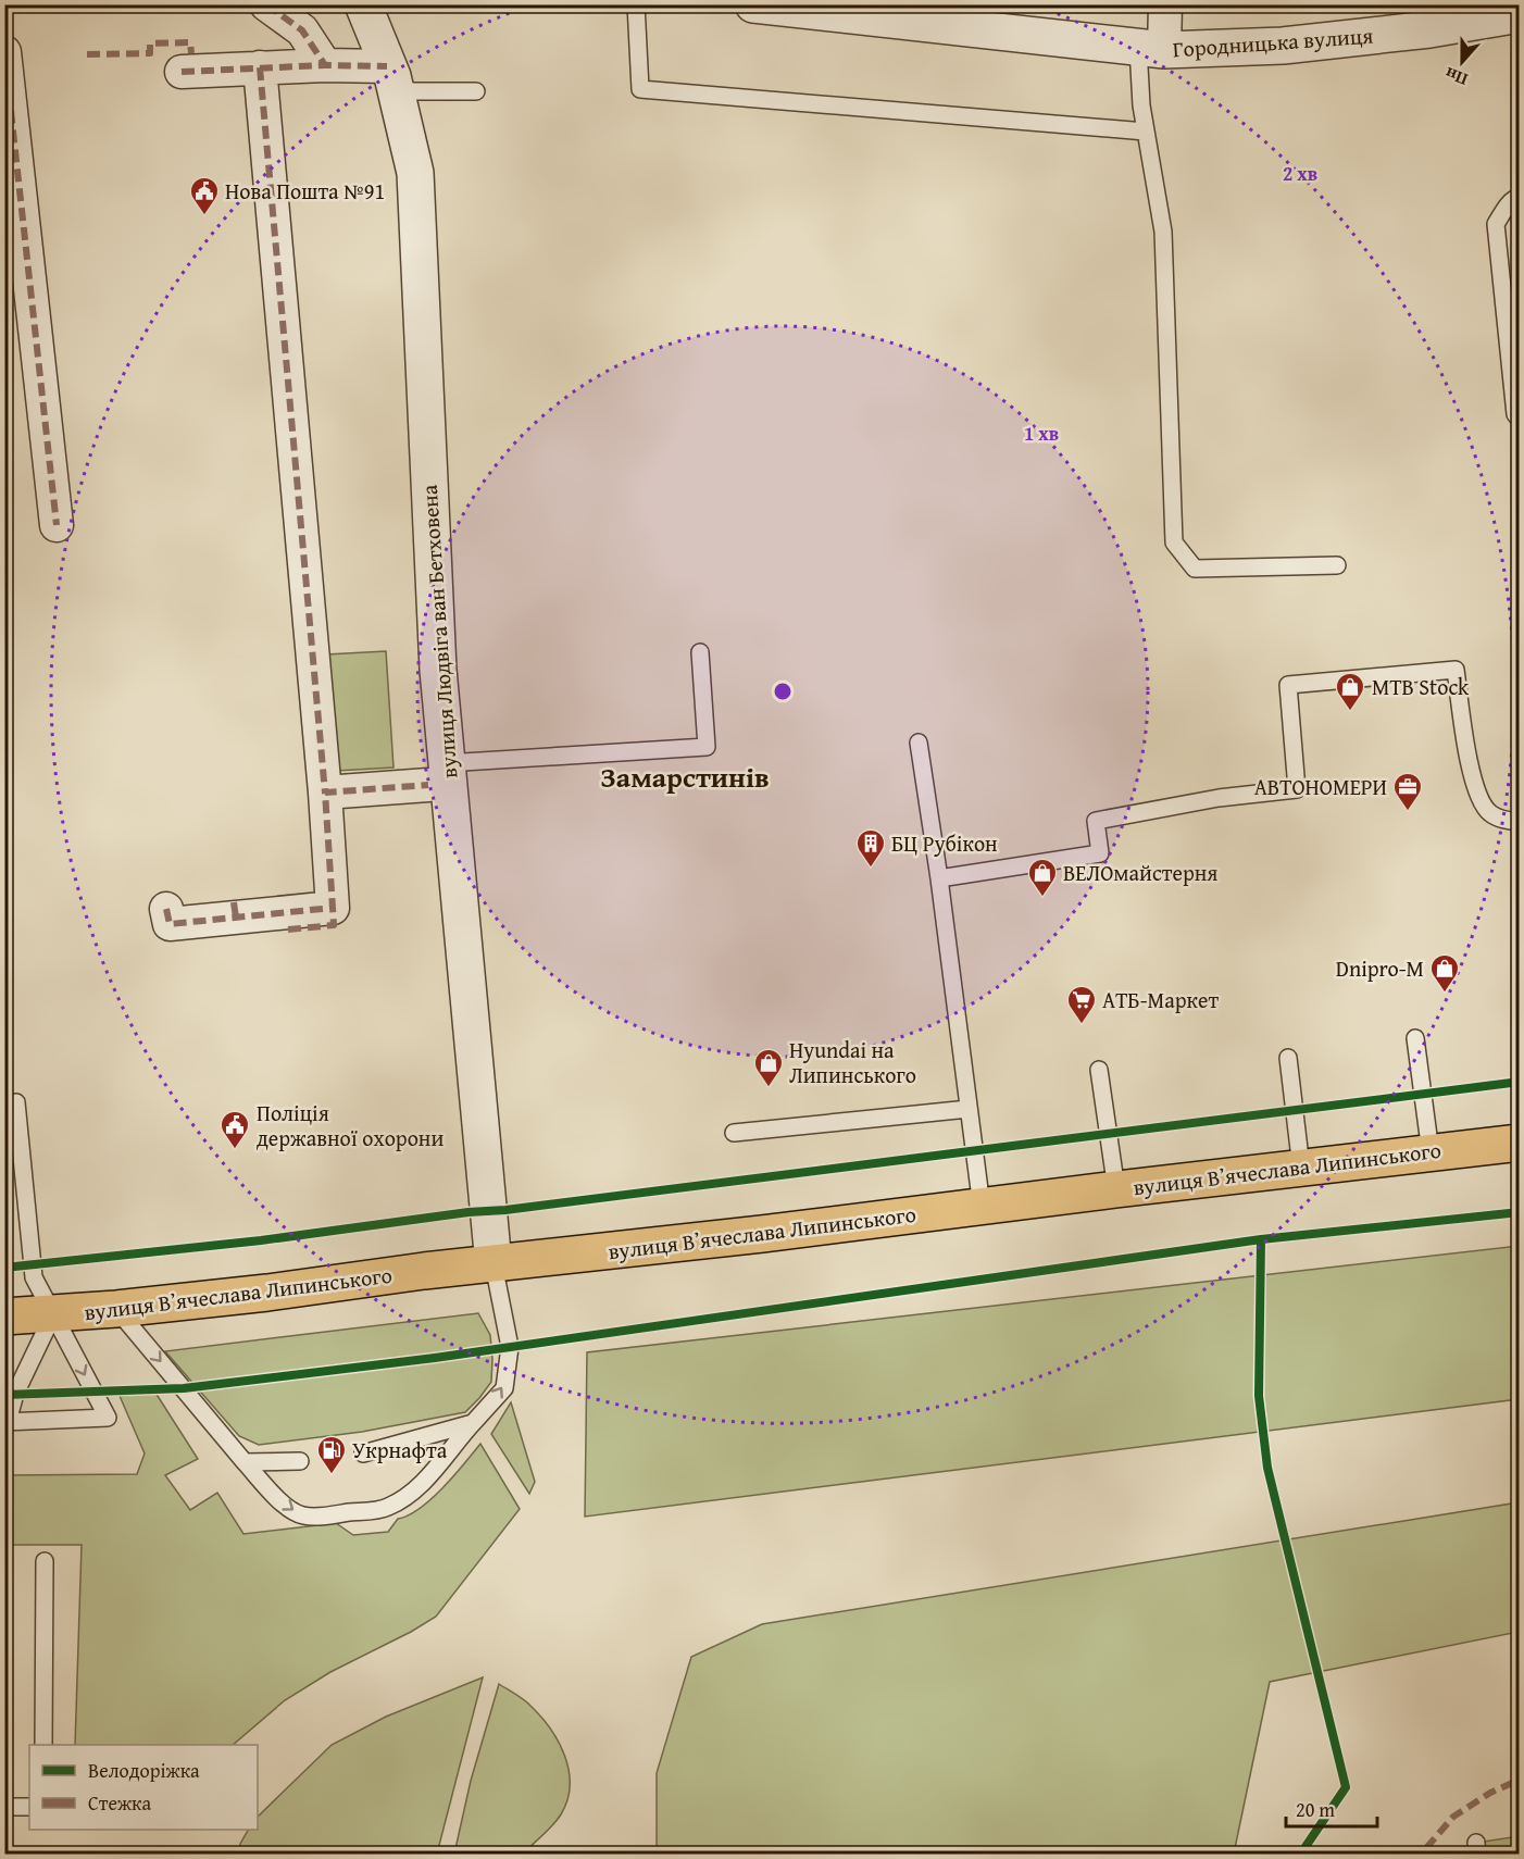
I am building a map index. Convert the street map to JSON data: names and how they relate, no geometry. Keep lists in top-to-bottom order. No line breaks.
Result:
{"streets":{"main road":["вулиця Вʼячеслава Липинського"],"street":["Городницька вулиця","вулиця Людвіга ван Бетховена"]},"crossings":[["вулиця Людвіга ван Бетховена","вулиця Вʼячеслава Липинського"]],"districts":["Замарстинів"],"places":{"public building":["Нова Пошта №91","Поліція державної охорони"],"shop":["MTB Stock","ВЕЛОмайстерня","Dnipro-M","Hyundai на Липинського"],"office":["АВТОНОМЕРИ"],"building":["БЦ Рубікон"],"supermarket":["АТБ-Маркет"],"fuel station":["Укрнафта"]},"legend":["Велодоріжка","Стежка"],"scale_bar":"20 m","north":"bottom","rings":["2 хв","1 хв"]}
